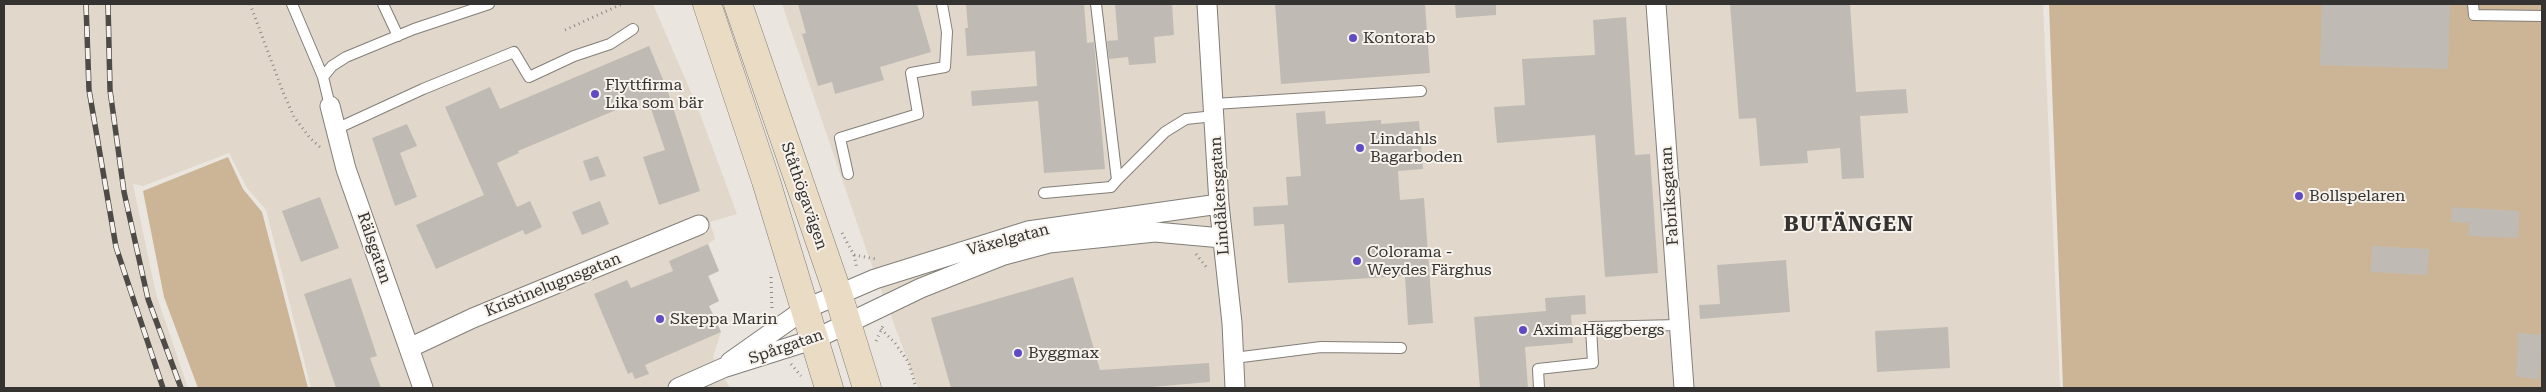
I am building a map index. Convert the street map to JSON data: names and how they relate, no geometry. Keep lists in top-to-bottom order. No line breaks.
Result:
{"streets":{"main road":["Ståthögavägen"],"street":["Lindåkersgatan","Fabriksgatan","Växelgatan","Rälsgatan","Kristinelugnsgatan","Spårgatan"]},"crossings":[["Ståthögavägen","Växelgatan"],["Ståthögavägen","Spårgatan"],["Lindåkersgatan","Växelgatan"],["Växelgatan","Spårgatan"],["Rälsgatan","Kristinelugnsgatan"]],"districts":["BUTÄNGEN"],"places":["Kontorab","Flyttfirma Lika som bär","Lindahls Bagarboden","Bollspelaren","Colorama - Weydes Färghus","Skeppa Marin","AximaHäggbergs","Byggmax"]}
